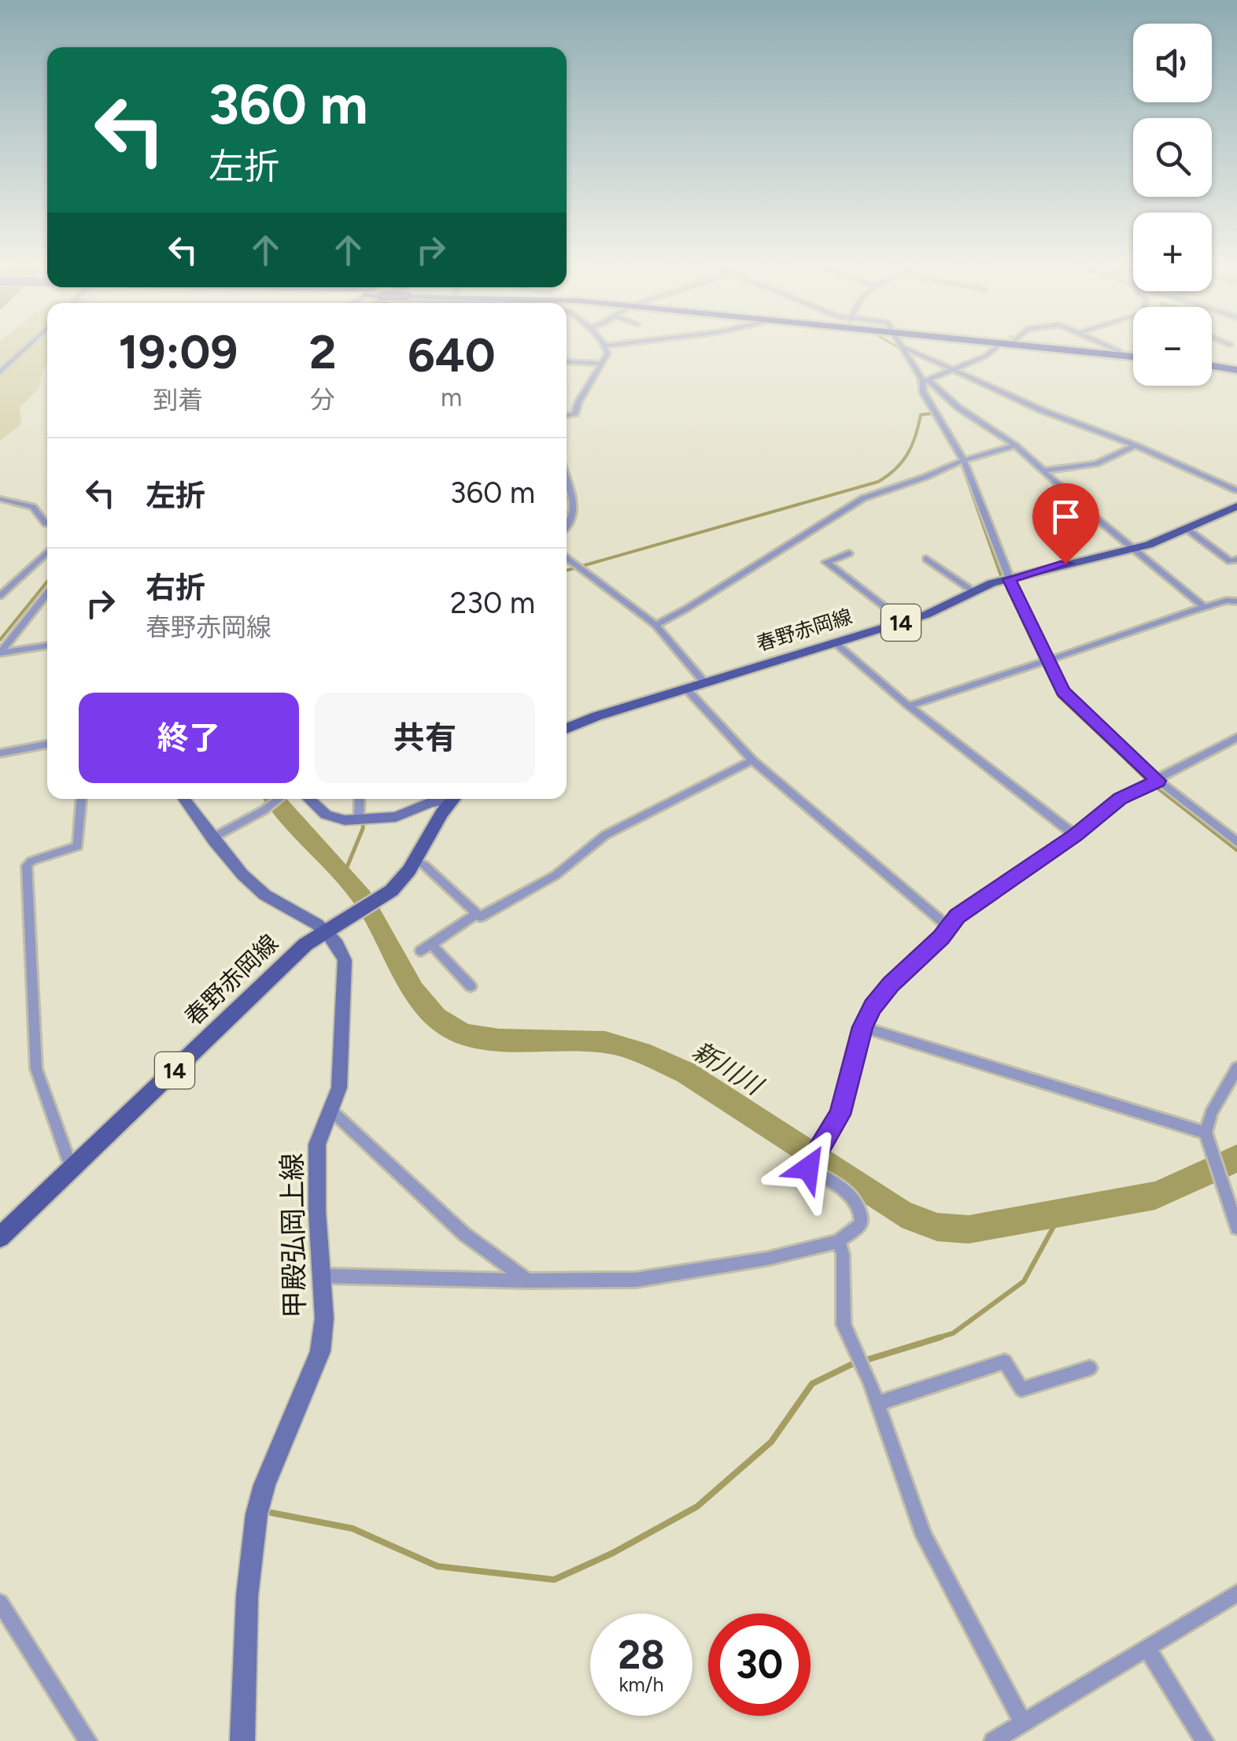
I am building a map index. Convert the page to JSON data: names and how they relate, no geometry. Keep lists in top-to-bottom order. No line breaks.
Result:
{"streets":{"main road":["14","春野赤岡線","甲殿弘岡上線"]},"crossings":[["春野赤岡線","甲殿弘岡上線"]],"water":["新川川"],"page":{"map_buttons":["+","−"],"turn":["360 m","左折"],"eta":["19:09","到着","2","分","640","m"],"list":[{"name":"左折","value":"360 m"},{"name":"右折","note":"春野赤岡線","value":"230 m"}],"buttons":["終了","共有"],"speed":"28 km/h","limit":"30"}}
